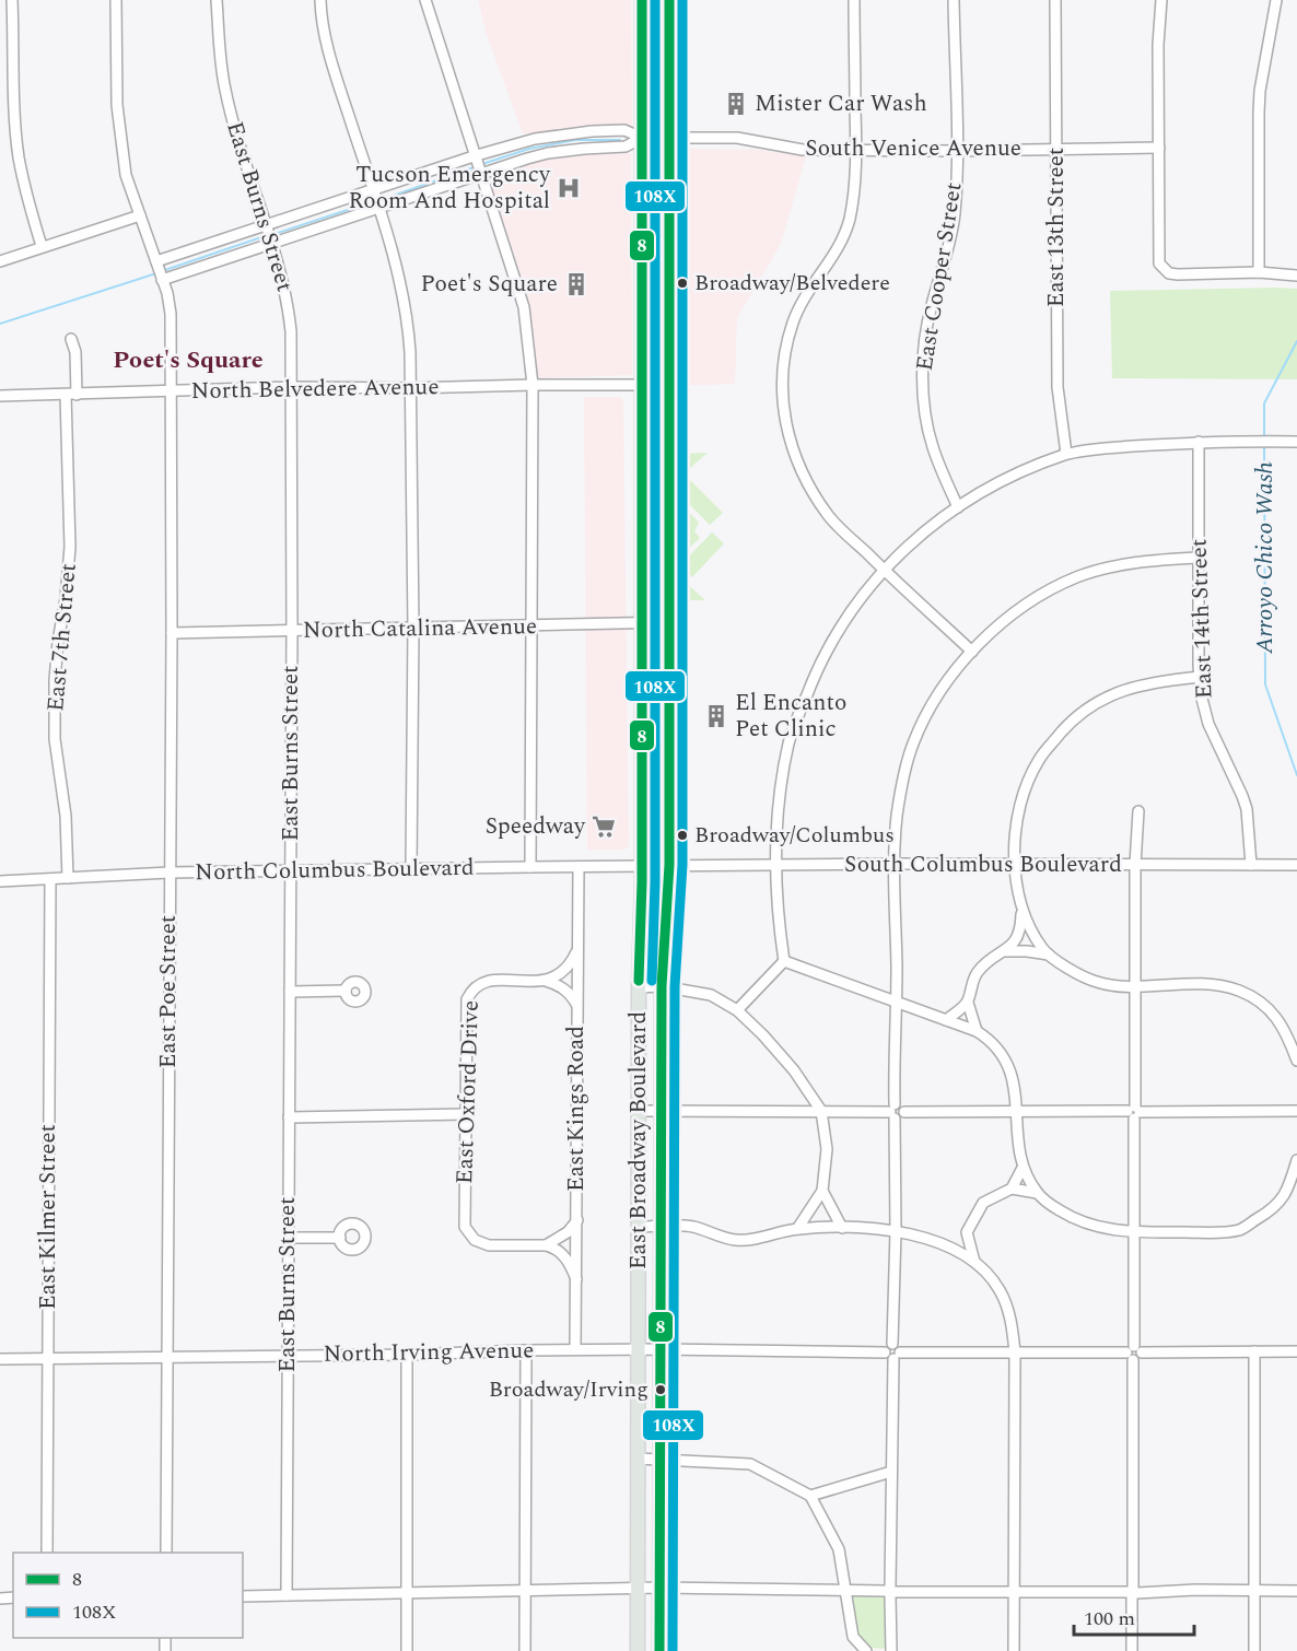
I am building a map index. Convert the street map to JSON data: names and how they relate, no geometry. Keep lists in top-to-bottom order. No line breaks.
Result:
{"streets":{"main road":["East Broadway Boulevard"],"street":["South Venice Avenue","East Burns Street","East 13th Street","East Cooper Street","North Belvedere Avenue","East 14th Street","North Catalina Avenue","East 7th Street","South Columbus Boulevard","North Columbus Boulevard","East Poe Street","East Oxford Drive","East Kings Road","East Kilmer Street","North Irving Avenue"]},"crossings":[["South Venice Avenue","East 13th Street"],["South Venice Avenue","East Cooper Street"],["South Venice Avenue","East Broadway Boulevard"],["East Burns Street","North Belvedere Avenue"],["East Burns Street","North Catalina Avenue"],["East Burns Street","North Columbus Boulevard"],["East Burns Street","North Irving Avenue"],["North Belvedere Avenue","East 7th Street"],["North Belvedere Avenue","East Poe Street"],["North Belvedere Avenue","East Broadway Boulevard"],["East 14th Street","South Columbus Boulevard"],["North Catalina Avenue","East Poe Street"],["North Catalina Avenue","East Broadway Boulevard"],["East 7th Street","North Columbus Boulevard"],["South Columbus Boulevard","North Columbus Boulevard"],["South Columbus Boulevard","East Broadway Boulevard"],["North Columbus Boulevard","East Poe Street"],["North Columbus Boulevard","East Kings Road"],["North Columbus Boulevard","East Broadway Boulevard"],["North Columbus Boulevard","East Kilmer Street"],["East Poe Street","North Irving Avenue"],["East Kings Road","North Irving Avenue"],["East Broadway Boulevard","North Irving Avenue"],["East Kilmer Street","North Irving Avenue"]],"districts":["Poet's Square"],"water":["Arroyo Chico Wash"],"places":{"building":["Mister Car Wash","Poet's Square","El Encanto Pet Clinic"],"hospital":["Tucson Emergency Room And Hospital"],"other":["Broadway/Belvedere","Broadway/Columbus","Broadway/Irving"],"supermarket":["Speedway"]},"lines":["transit line 8","transit line 108X"],"legend":["8","108X"],"scale_bar":"100 m"}
